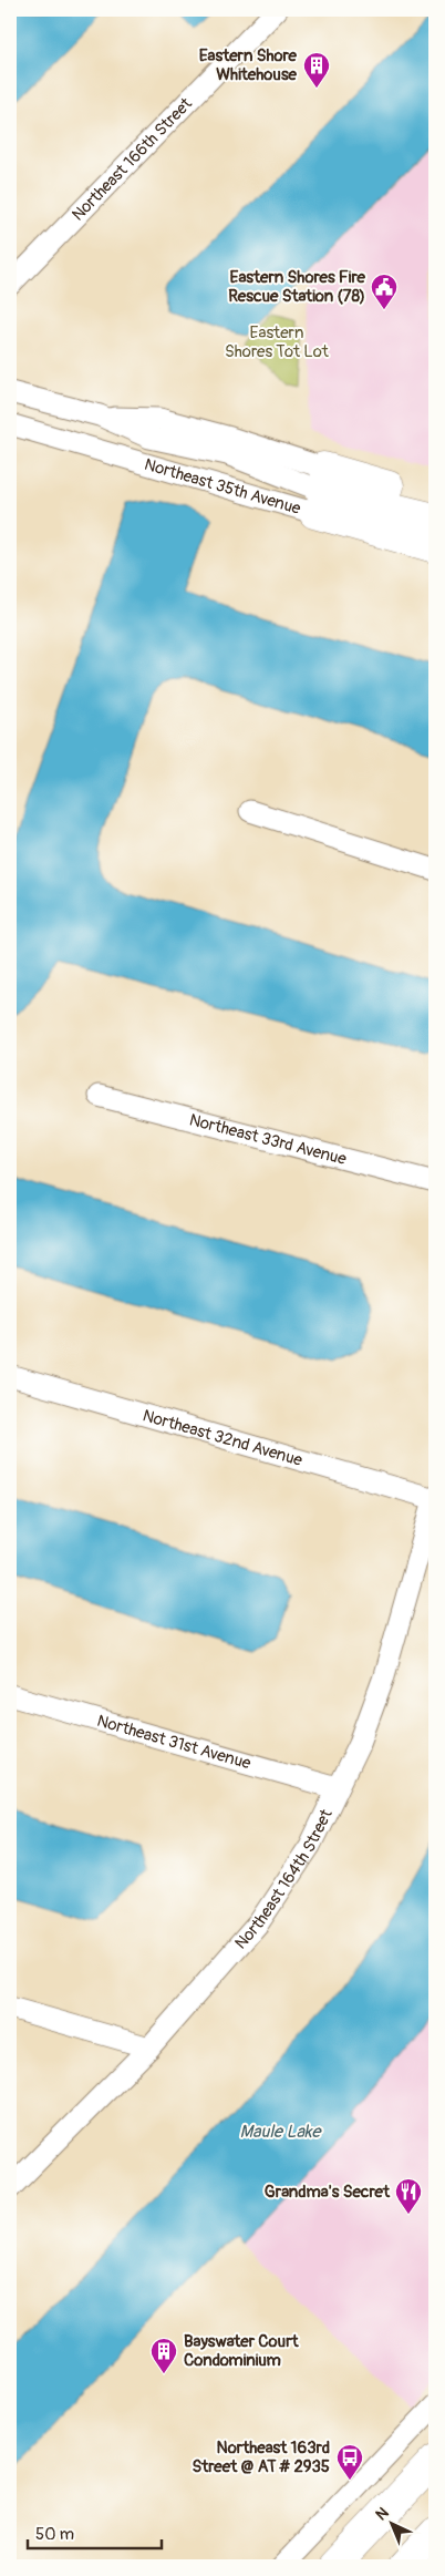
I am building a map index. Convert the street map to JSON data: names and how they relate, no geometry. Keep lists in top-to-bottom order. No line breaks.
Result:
{"streets":{"street":["Northeast 166th Street","Northeast 35th Avenue","Northeast 33rd Avenue","Northeast 32nd Avenue","Northeast 31st Avenue","Northeast 164th Street"]},"crossings":[["Northeast 32nd Avenue","Northeast 164th Street"],["Northeast 31st Avenue","Northeast 164th Street"]],"water":["Maule Lake"],"parks":["Eastern Shores Tot Lot"],"places":{"building":["Eastern Shore Whitehouse","Bayswater Court Condominium"],"public building":["Eastern Shores Fire Rescue Station (78)"],"restaurant":["Grandma's Secret"],"bus stop":["Northeast 163rd Street @ AT # 2935"]},"scale_bar":"50 m","north":"top left"}
